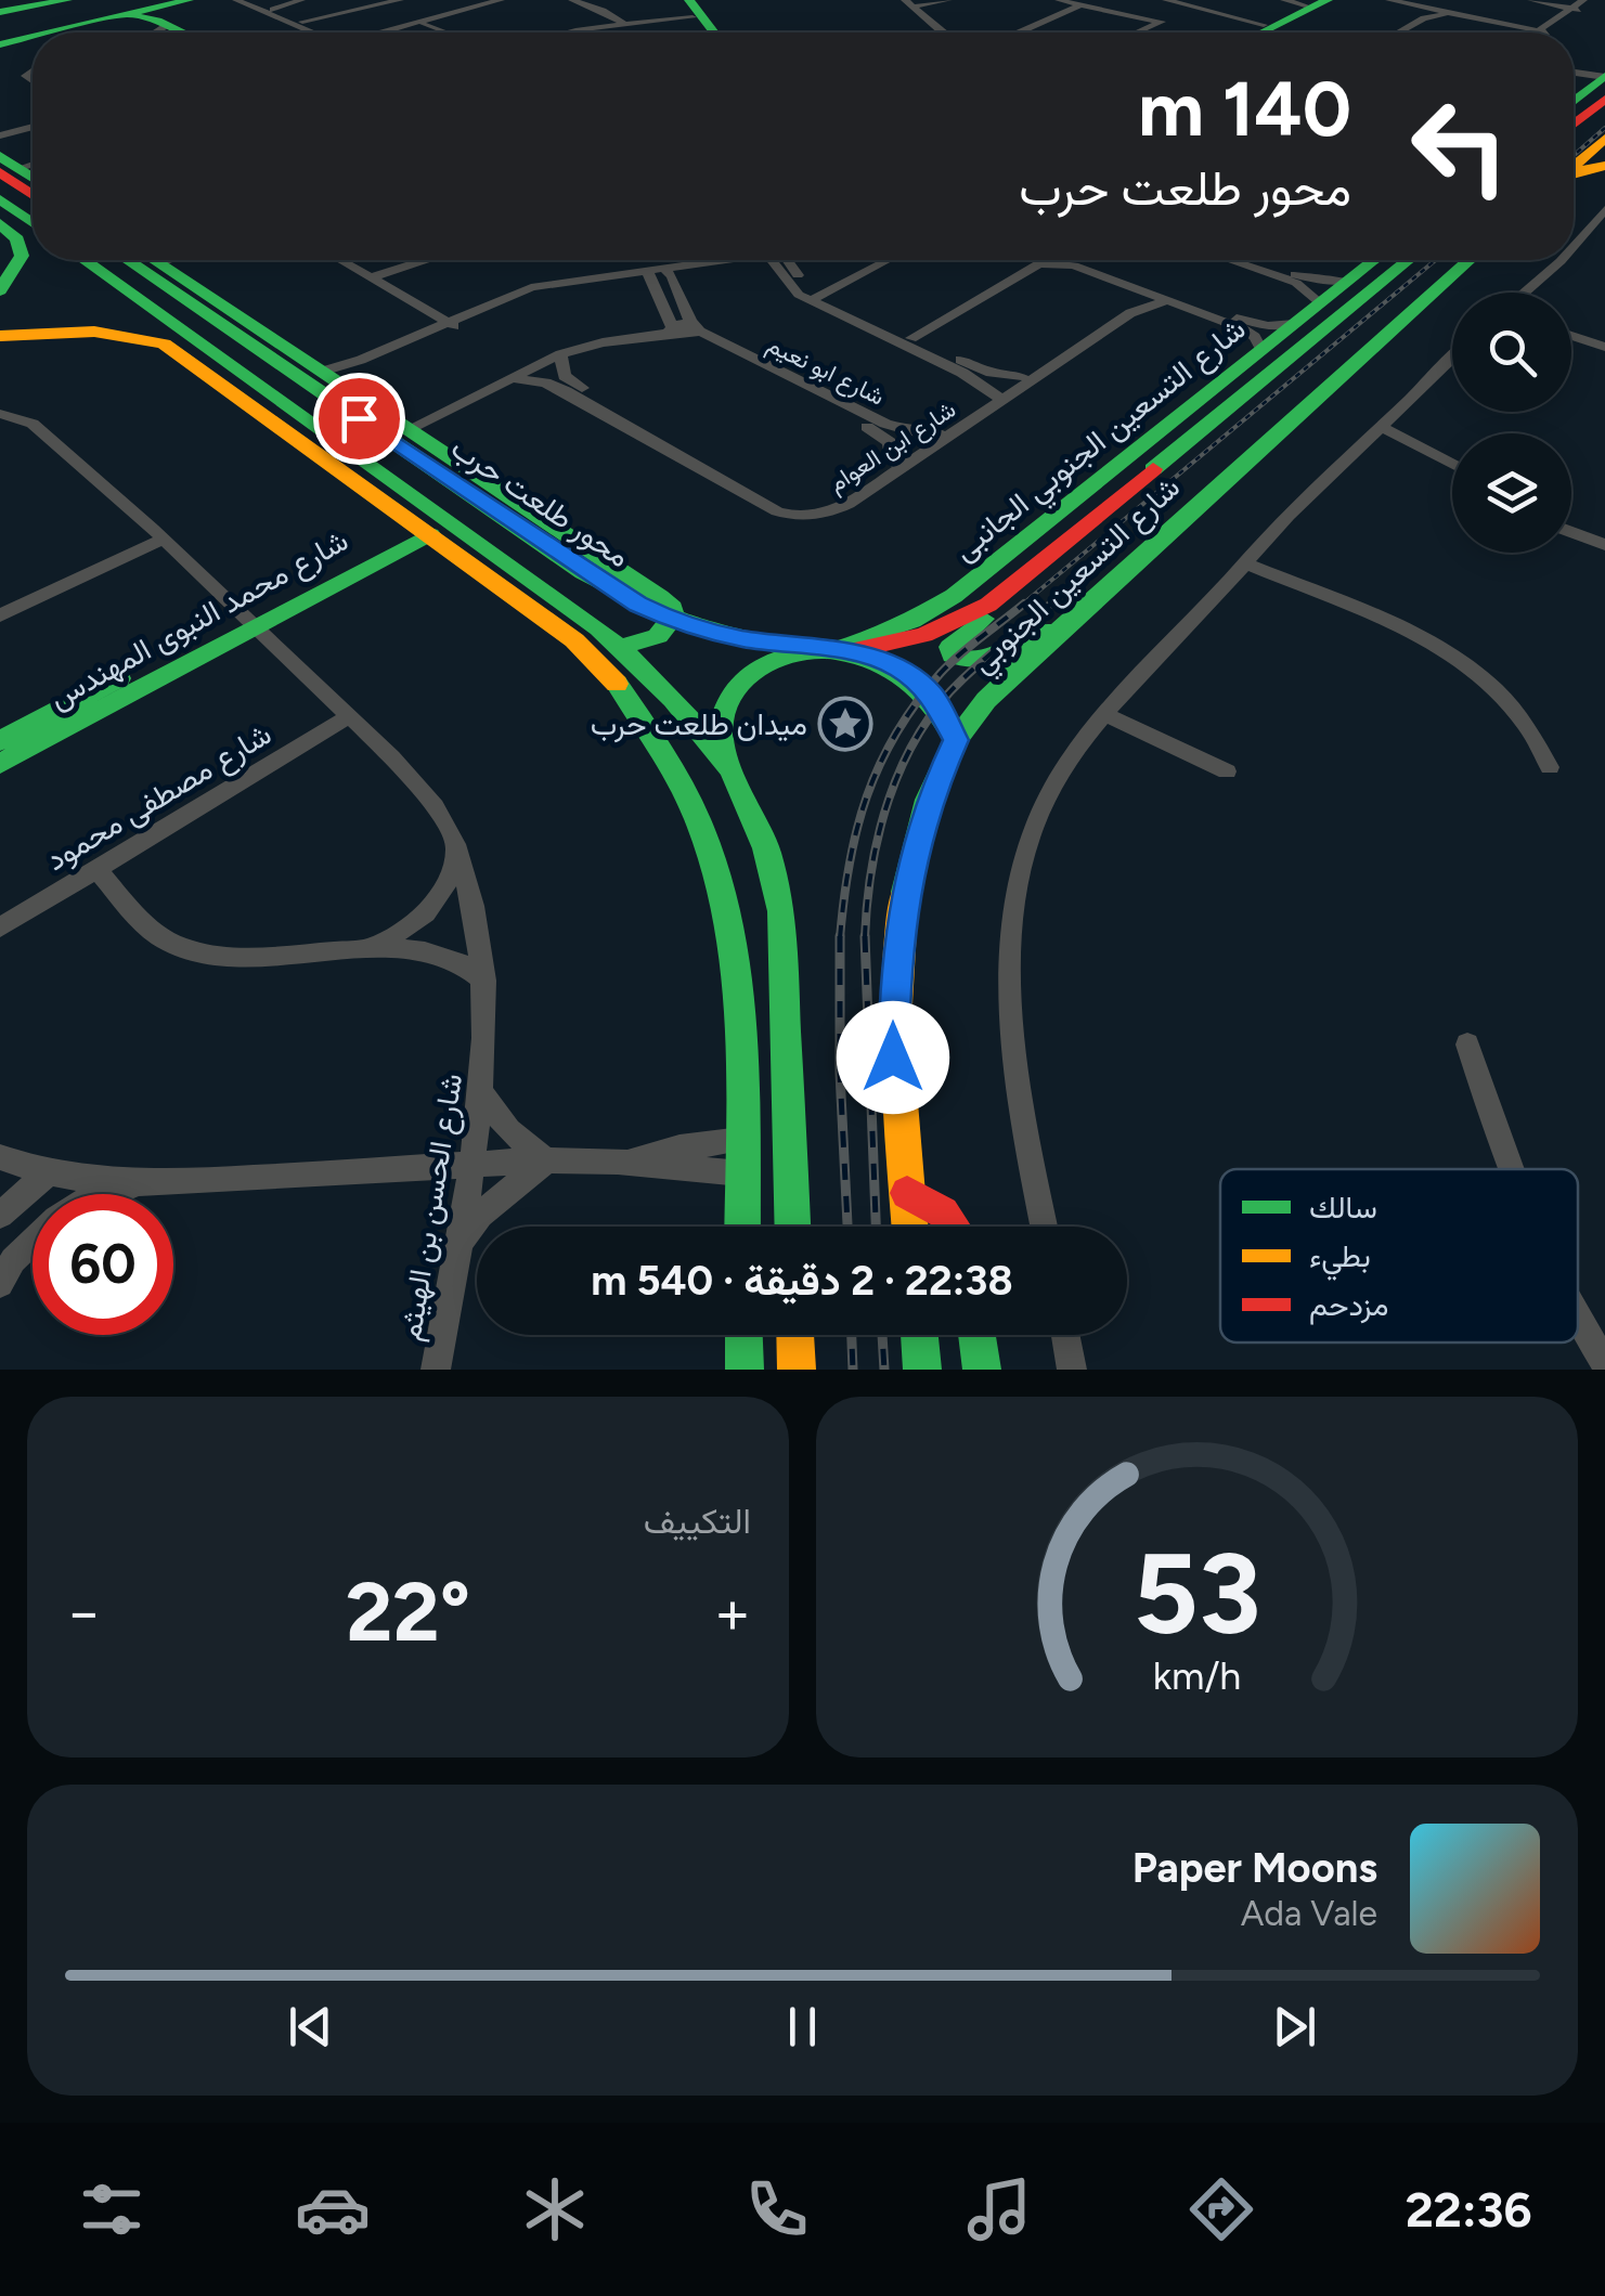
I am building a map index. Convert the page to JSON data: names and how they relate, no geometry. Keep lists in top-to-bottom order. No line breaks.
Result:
{"streets":{"main road":["شارع التسعين الجنوبي الجانبى","محور طلعت حرب","شارع التسعين الجنوبي","شارع محمد النبوى المهندس"],"street":["شارع ابو نعيم","شارع ابن العوام","شارع مصطفى محمود","شارع الحسن بن الهيثم"]},"crossings":[["شارع ابو نعيم","شارع ابن العوام"],["شارع التسعين الجنوبي الجانبى","محور طلعت حرب"],["شارع التسعين الجنوبي الجانبى","شارع التسعين الجنوبي"],["محور طلعت حرب","شارع التسعين الجنوبي"],["شارع محمد النبوى المهندس","شارع الحسن بن الهيثم"],["شارع مصطفى محمود","شارع الحسن بن الهيثم"]],"places":{"place":["ميدان طلعت حرب"]},"legend":["سالك","بطيء","مزدحم"],"page":{"turn":["140 m","محور طلعت حرب"],"limit":"60","trip":"22:38 · 2 دقيقة · 540 m","tile":"التكييف","heat":["−","22°","+"],"song":["Paper Moons","Ada Vale"],"tabs":"22:36","gauge":["53","km/h"]}}
